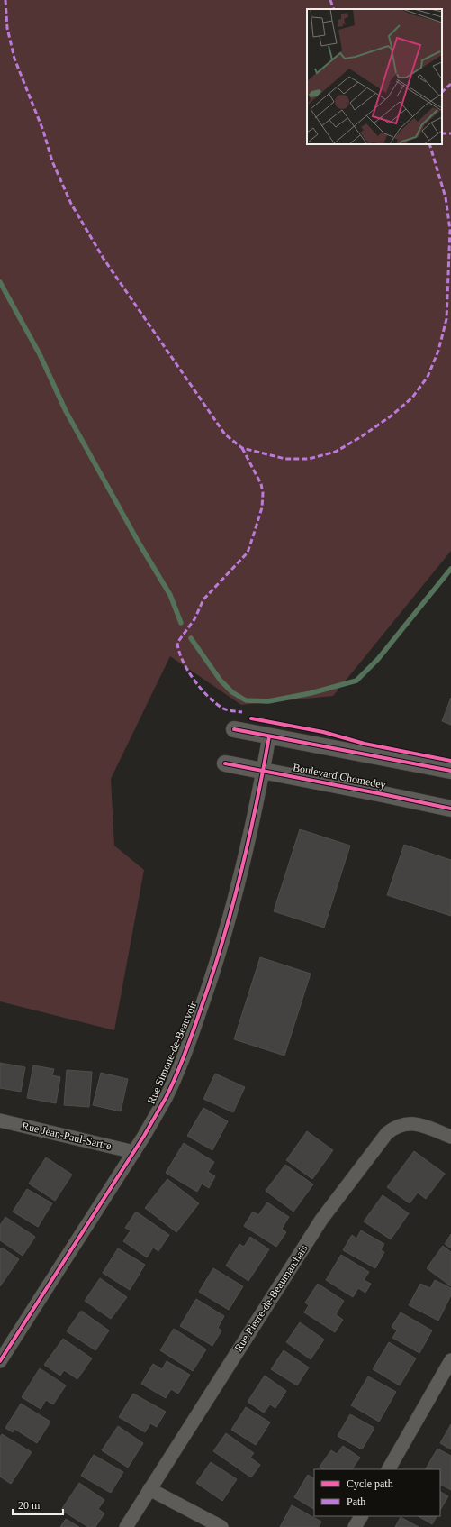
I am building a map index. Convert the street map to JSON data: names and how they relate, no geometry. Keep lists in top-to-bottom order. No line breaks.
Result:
{"streets":{"street":["Boulevard Chomedey","Rue Simone-de-Beauvoir","Rue Jean-Paul-Sartre","Rue Pierre-de-Beaumarchais"]},"crossings":[["Boulevard Chomedey","Rue Simone-de-Beauvoir"],["Rue Simone-de-Beauvoir","Rue Jean-Paul-Sartre"]],"legend":["Cycle path","Path"],"scale_bar":"20 m"}
